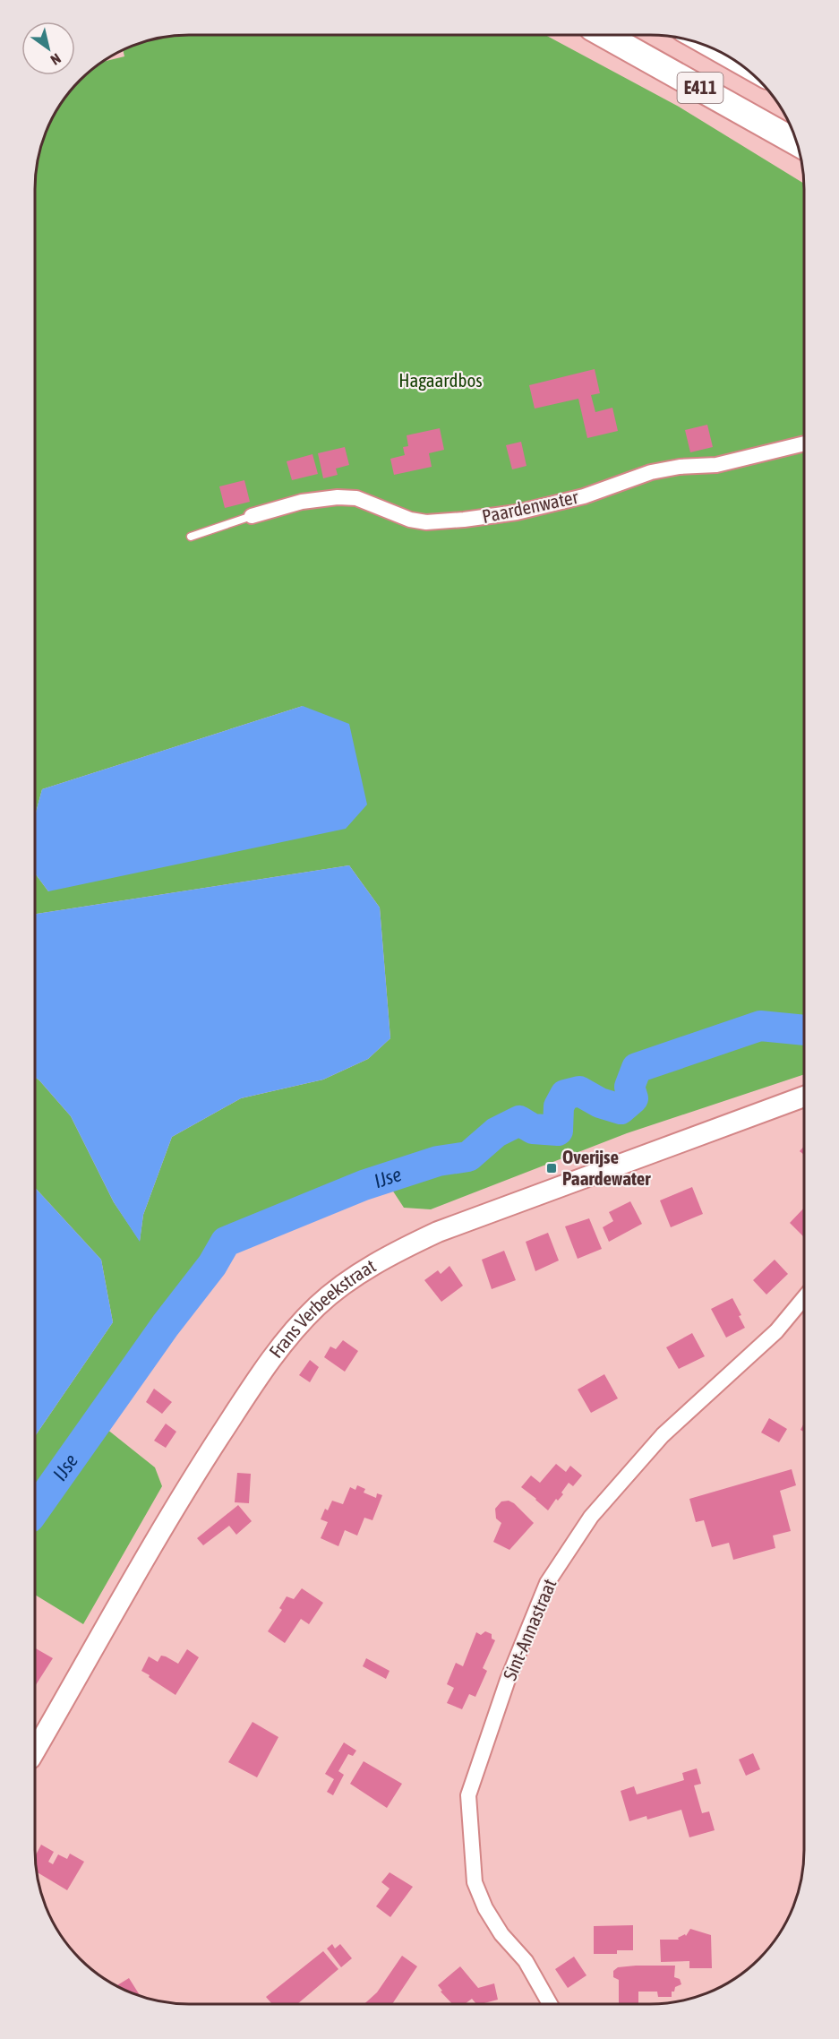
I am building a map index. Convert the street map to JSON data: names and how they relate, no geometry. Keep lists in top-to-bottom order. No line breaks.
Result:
{"streets":{"highway":["E411"],"main road":["Frans Verbeekstraat"],"street":["Paardenwater","Sint-Annastraat"]},"water":["IJse"],"parks":["Hagaardbos"],"places":{"transit":["Overijse Paardewater"]},"north":"bottom right"}
